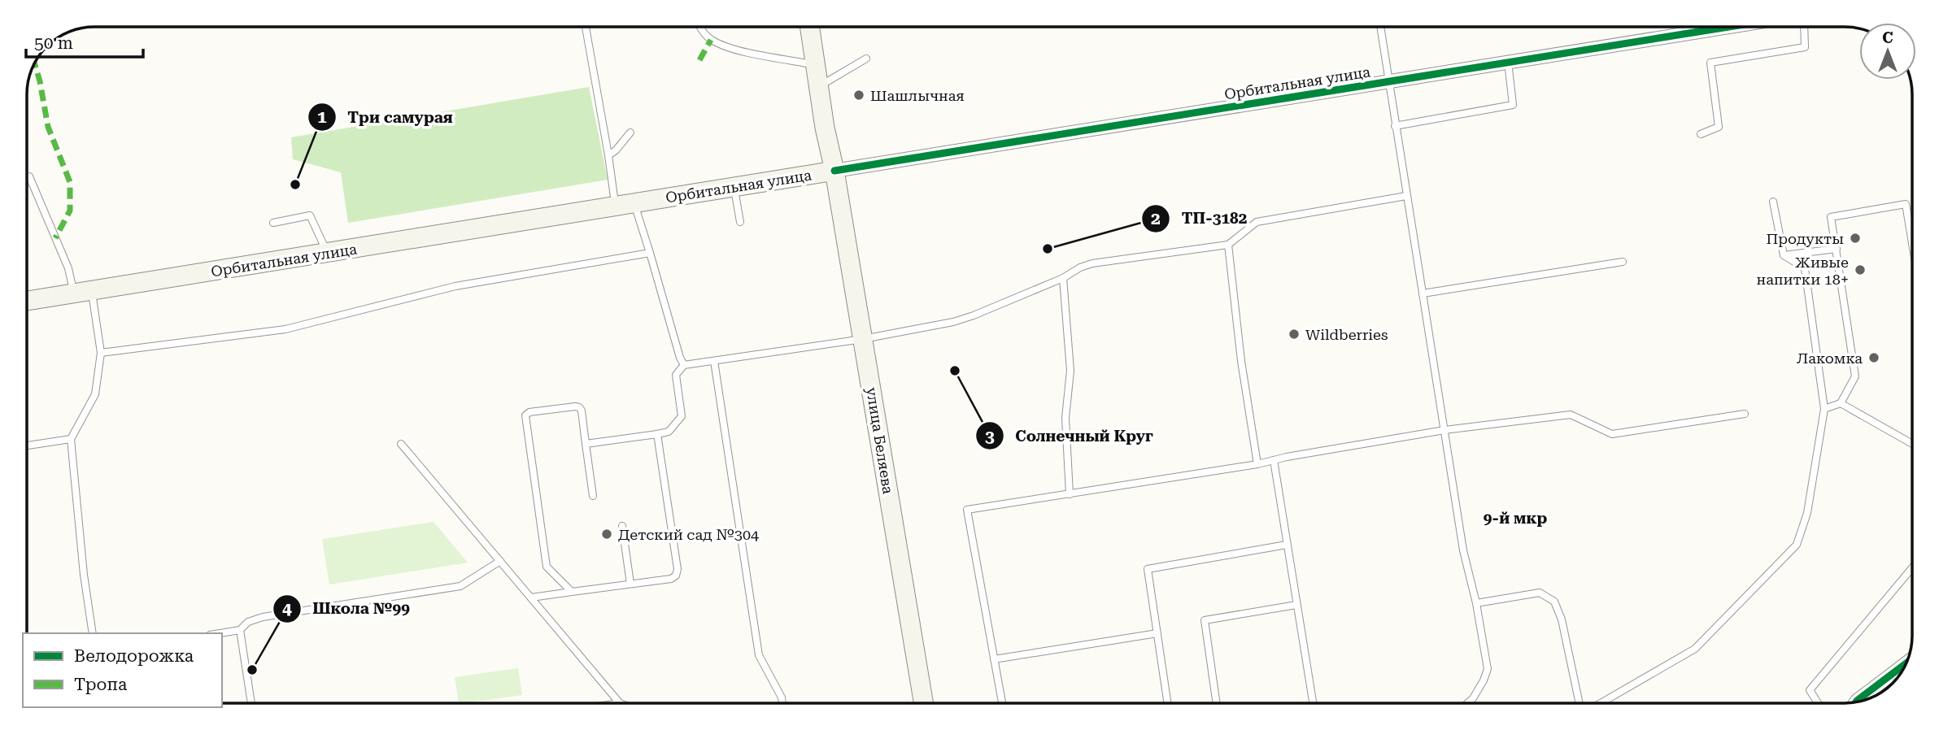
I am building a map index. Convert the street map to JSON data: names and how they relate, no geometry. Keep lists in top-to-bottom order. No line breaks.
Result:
{"streets":{"main road":["Орбитальная улица","улица Беляева"]},"crossings":[["Орбитальная улица","улица Беляева"]],"districts":["9-й мкр"],"places":["Шашлычная","Три самурая","Продукты","ТП-3182","Живые напитки 18+","Wildberries","Лакомка","Солнечный Круг","Детский сад №304","Школа №99"],"legend":["Велодорожка","Тропа"],"scale_bar":"50 m","north":"top"}
